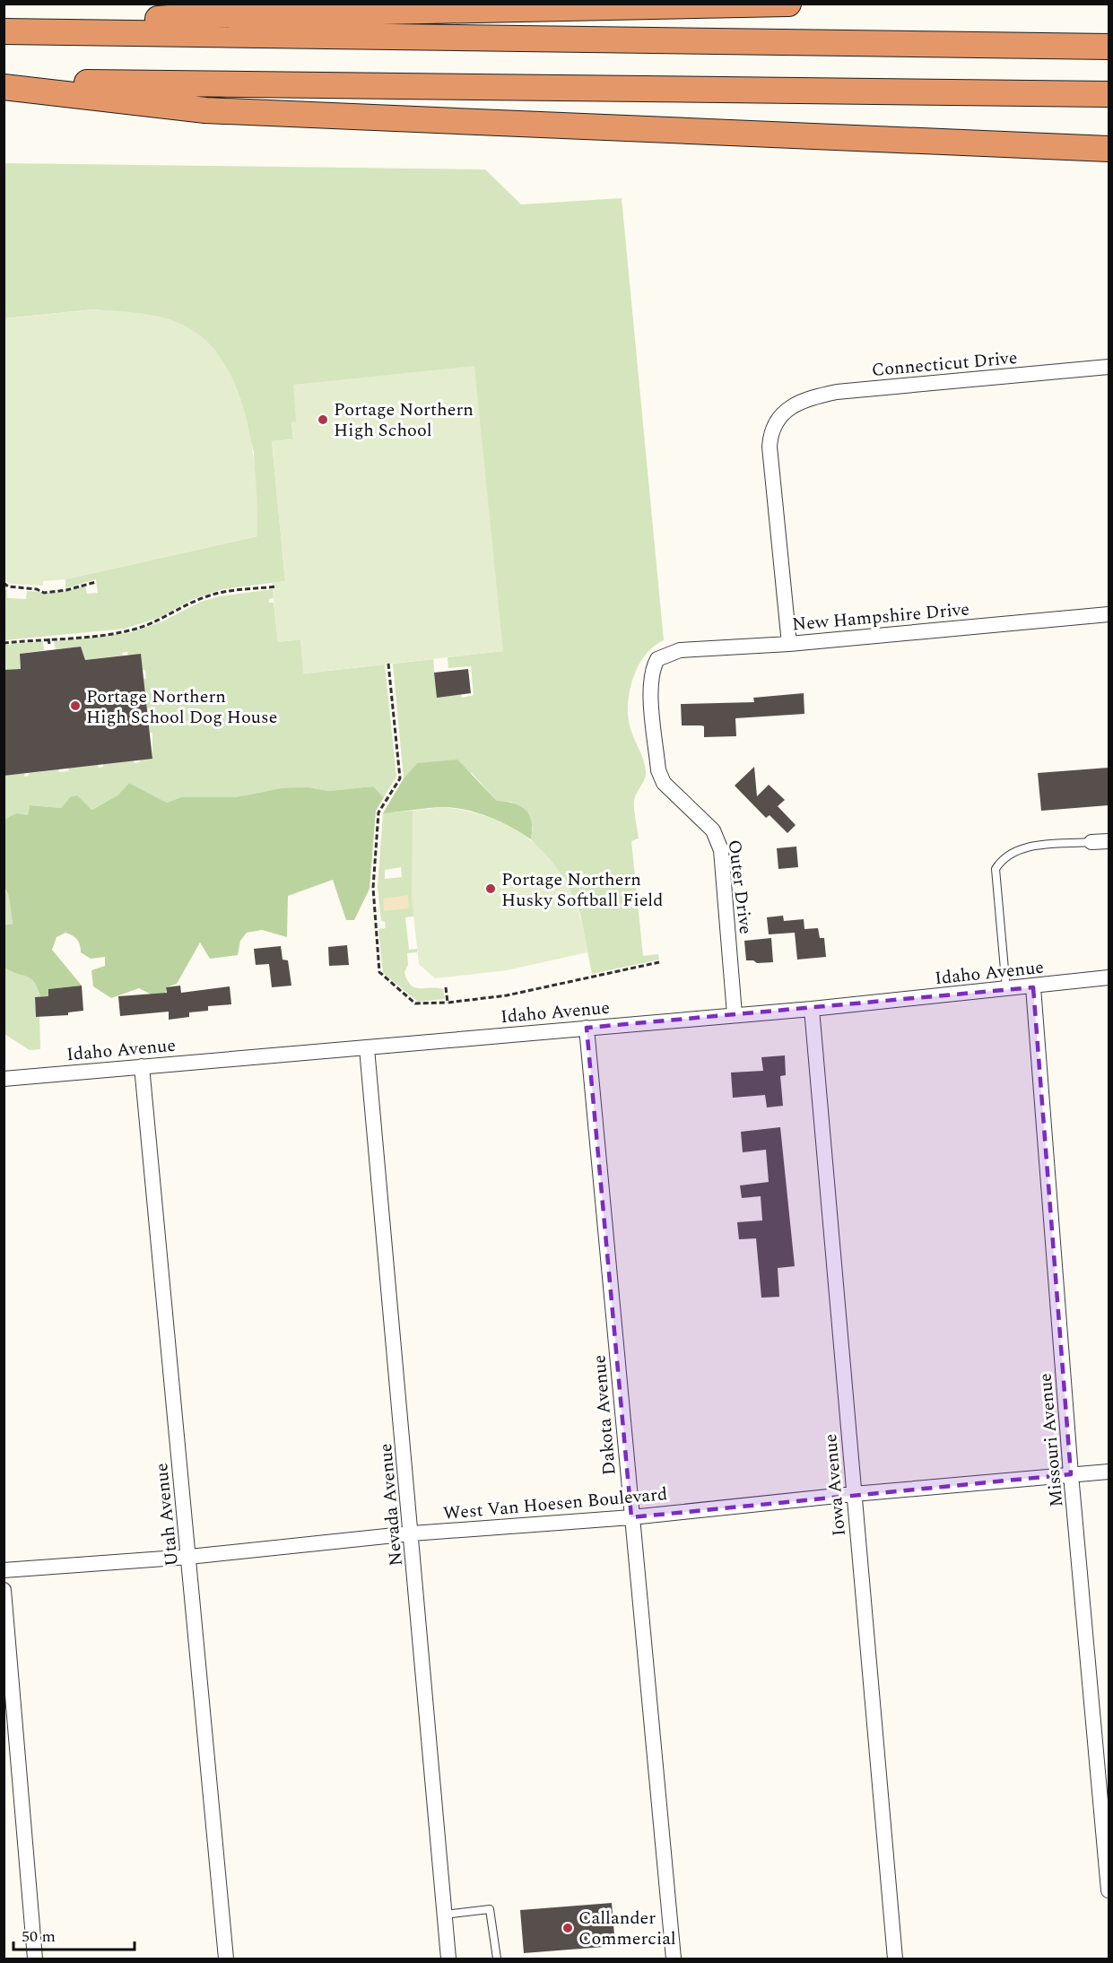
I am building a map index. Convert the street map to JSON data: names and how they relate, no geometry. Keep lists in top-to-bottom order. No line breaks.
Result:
{"streets":{"street":["Connecticut Drive","New Hampshire Drive","Outer Drive","Idaho Avenue","Dakota Avenue","Missouri Avenue","Iowa Avenue","West Van Hoesen Boulevard","Nevada Avenue","Utah Avenue"]},"crossings":[["Connecticut Drive","New Hampshire Drive"],["New Hampshire Drive","Outer Drive"],["Outer Drive","Idaho Avenue"],["Idaho Avenue","Dakota Avenue"],["Idaho Avenue","Missouri Avenue"],["Idaho Avenue","Iowa Avenue"],["Idaho Avenue","Nevada Avenue"],["Idaho Avenue","Utah Avenue"],["Dakota Avenue","West Van Hoesen Boulevard"],["Missouri Avenue","West Van Hoesen Boulevard"],["Iowa Avenue","West Van Hoesen Boulevard"],["West Van Hoesen Boulevard","Nevada Avenue"],["West Van Hoesen Boulevard","Utah Avenue"]],"places":["Portage Northern High School","Portage Northern High School Dog House","Portage Northern Husky Softball Field","Callander Commercial"],"scale_bar":"50 m"}
